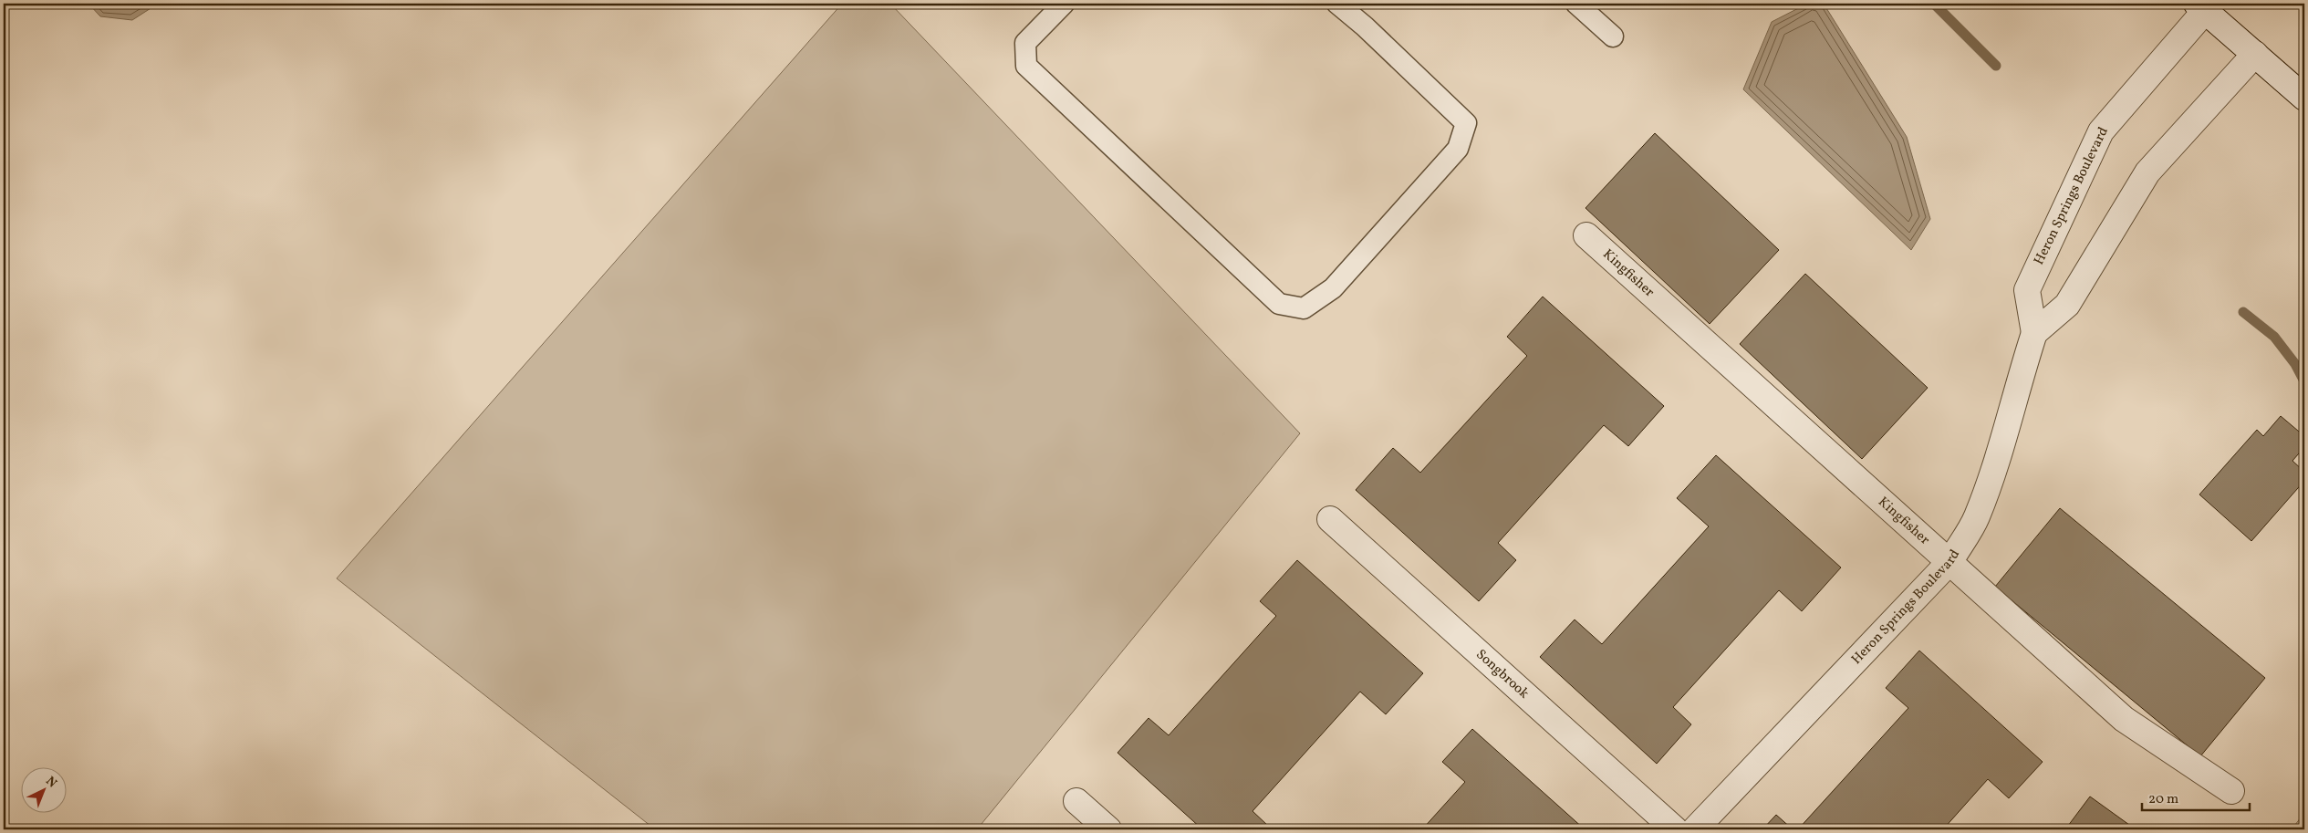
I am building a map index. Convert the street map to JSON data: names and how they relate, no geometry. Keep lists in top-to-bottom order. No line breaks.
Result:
{"streets":{"street":["Heron Springs Boulevard","Kingfisher","Songbrook"]},"crossings":[["Heron Springs Boulevard","Kingfisher"]],"scale_bar":"20 m","north":"top right"}
